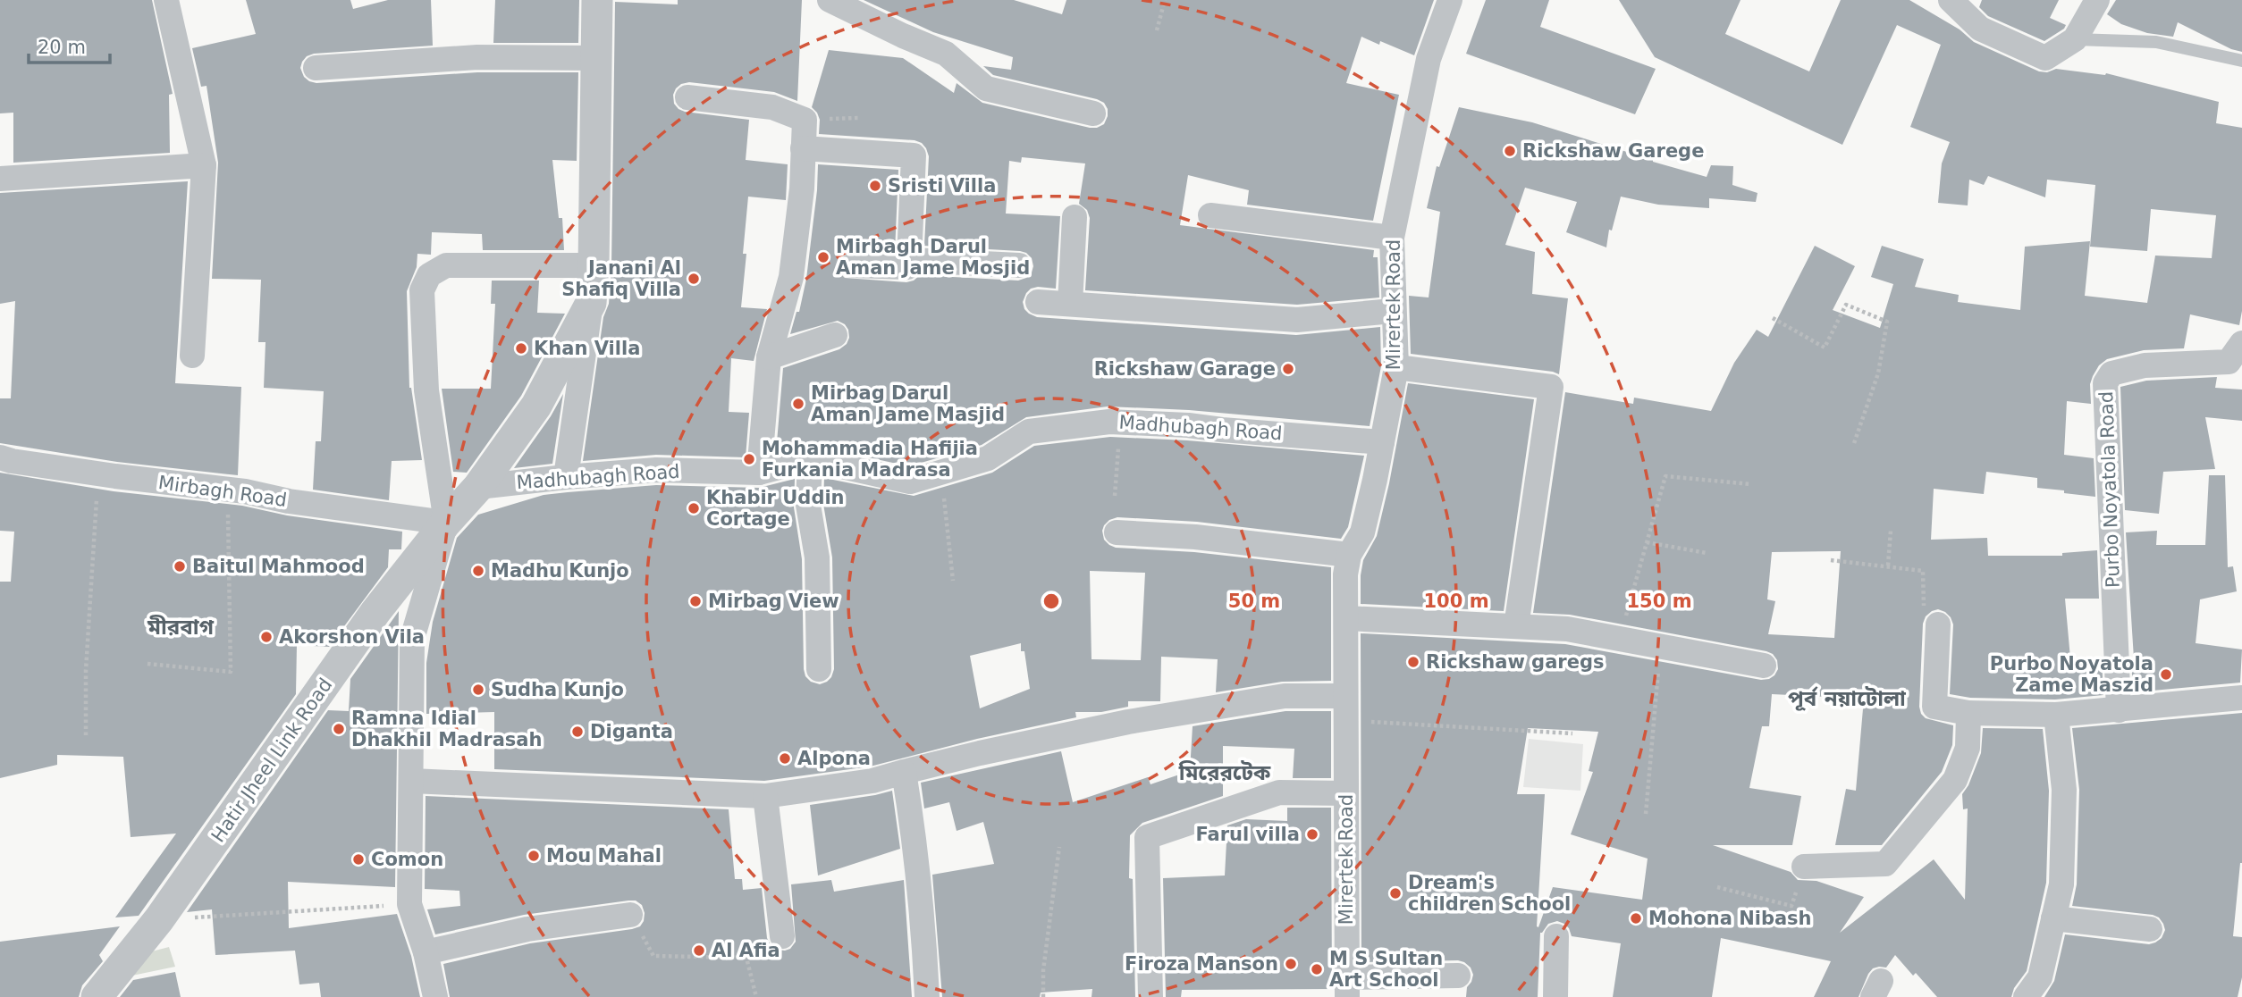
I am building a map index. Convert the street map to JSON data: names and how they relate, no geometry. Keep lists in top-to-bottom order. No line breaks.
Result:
{"streets":{"street":["Mirertek Road","Madhubagh Road","Purbo Noyatola Road","Mirbagh Road","Hatir Jheel Link Road"]},"crossings":[["Mirertek Road","Madhubagh Road"],["Mirbagh Road","Hatir Jheel Link Road"]],"districts":["মীরবাগ","পূর্ব নয়াটোলা","মিরেরটেক"],"places":["Rickshaw Garege","Sristi Villa","Mirbagh Darul Aman Jame Mosjid","Janani Al Shafiq Villa","Khan Villa","Rickshaw Garage","Mirbag Darul Aman Jame Masjid","Mohammadia Hafijia Furkania Madrasa","Khabir Uddin Cortage","Baitul Mahmood","Madhu Kunjo","Mirbag View","Akorshon Vila","Rickshaw garegs","Purbo Noyatola Zame Maszid","Sudha Kunjo","Ramna Idial Dhakhil Madrasah","Diganta","Alpona","Farul villa","Mou Mahal","Comon","Dream's children School","Mohona Nibash","Al Afia","Firoza Manson","M S Sultan Art School"],"scale_bar":"20 m","rings":["50 m","100 m","150 m"]}
